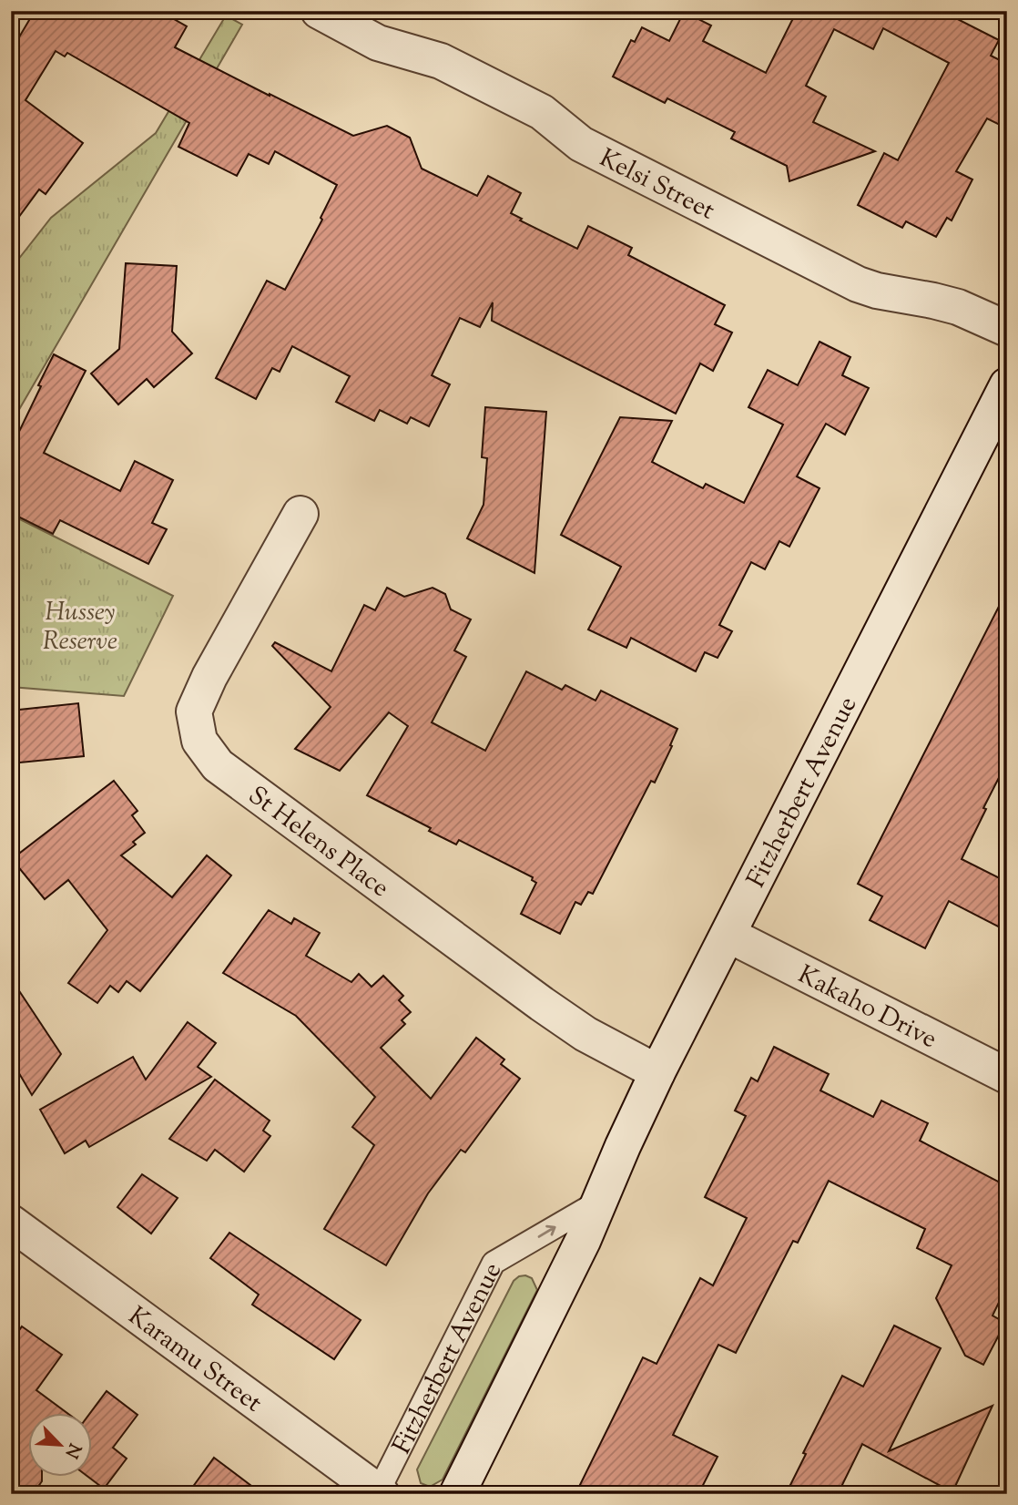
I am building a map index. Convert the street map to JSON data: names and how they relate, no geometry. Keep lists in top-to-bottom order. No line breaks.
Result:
{"streets":{"street":["Kelsi Street","Fitzherbert Avenue","St Helens Place","Kakaho Drive","Karamu Street"]},"crossings":[["Fitzherbert Avenue","St Helens Place"],["Fitzherbert Avenue","Kakaho Drive"],["Fitzherbert Avenue","Karamu Street"]],"parks":["Hussey Reserve"],"north":"bottom right"}
